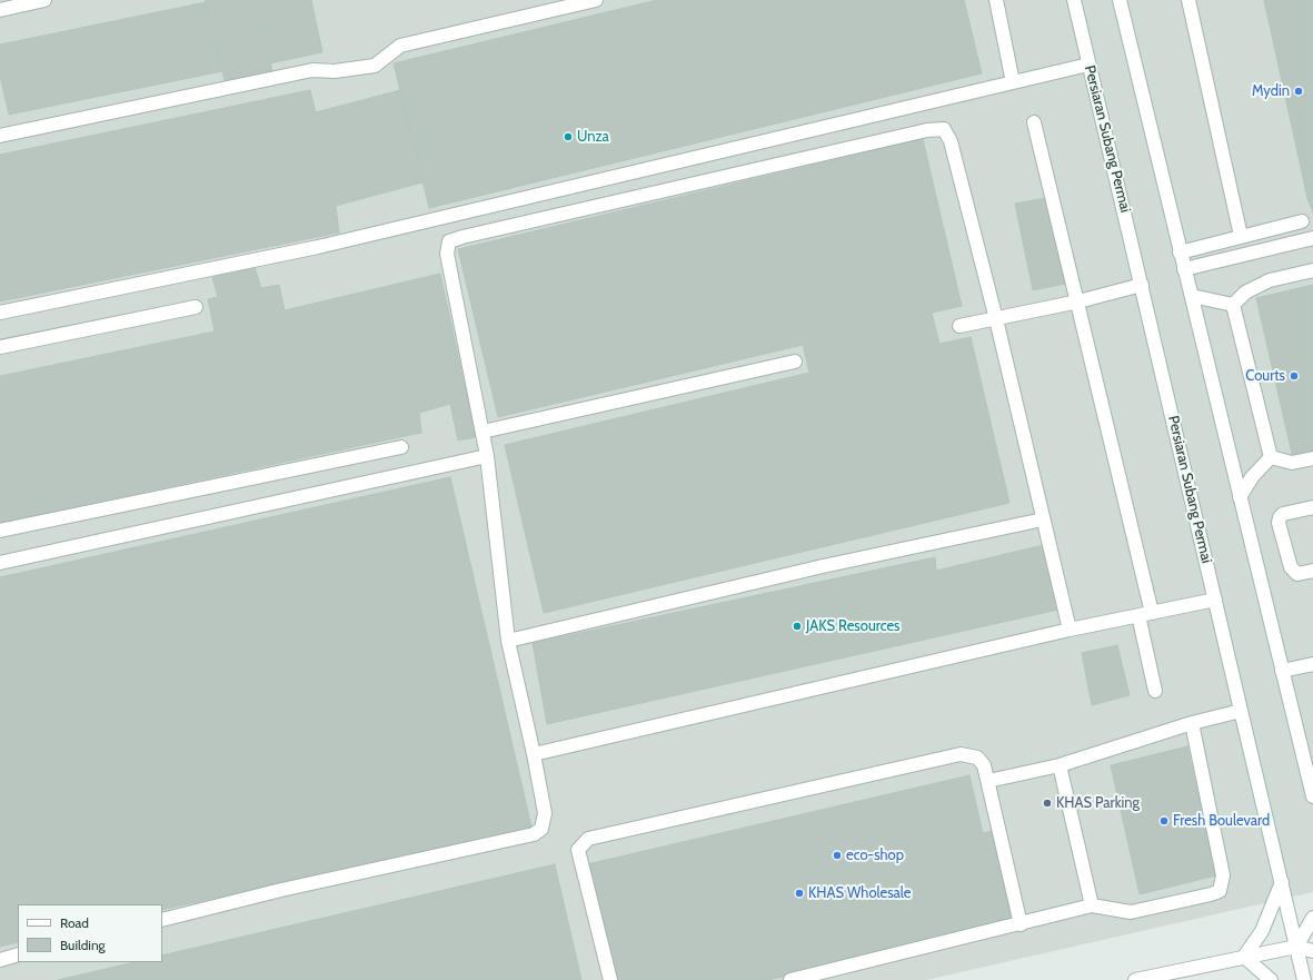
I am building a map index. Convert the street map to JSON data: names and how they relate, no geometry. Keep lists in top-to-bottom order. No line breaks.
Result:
{"streets":{"main road":["Persiaran Subang Permai"]},"places":["Mydin","Unza","Courts","JAKS Resources","KHAS Parking","Fresh Boulevard","eco-shop","KHAS Wholesale"],"legend":["Road","Building"]}
